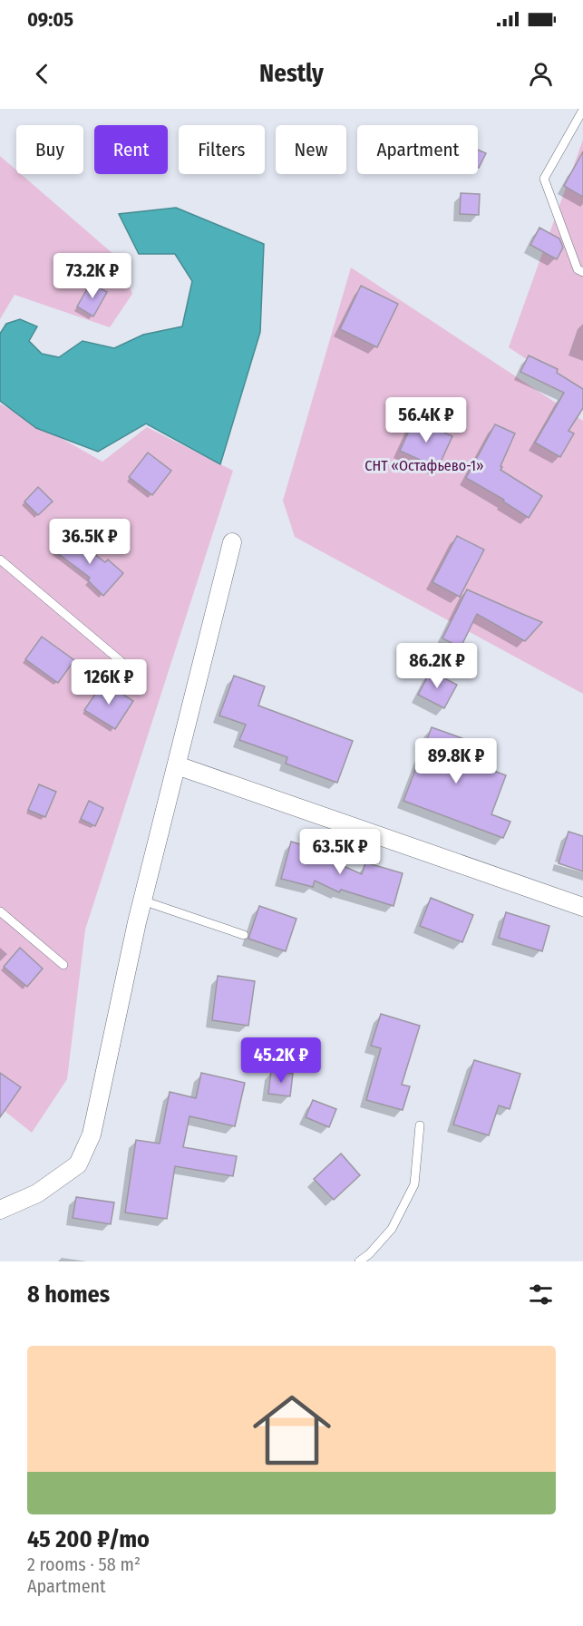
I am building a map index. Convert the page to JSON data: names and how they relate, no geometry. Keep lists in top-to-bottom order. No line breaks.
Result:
{"parks":["СНТ «Остафьево-1»"],"page":{"status":"09:05","header":"Nestly","chip":["Buy","Rent","Filters","New","Apartment"],"price":["73.2K ₽","56.4K ₽","36.5K ₽","86.2K ₽","126K ₽","89.8K ₽","63.5K ₽","45.2K ₽"],"heading":"8 homes","list":[{"name":"45 200 ₽/mo","note":"2 rooms · 58 m² · Apartment"}]}}
